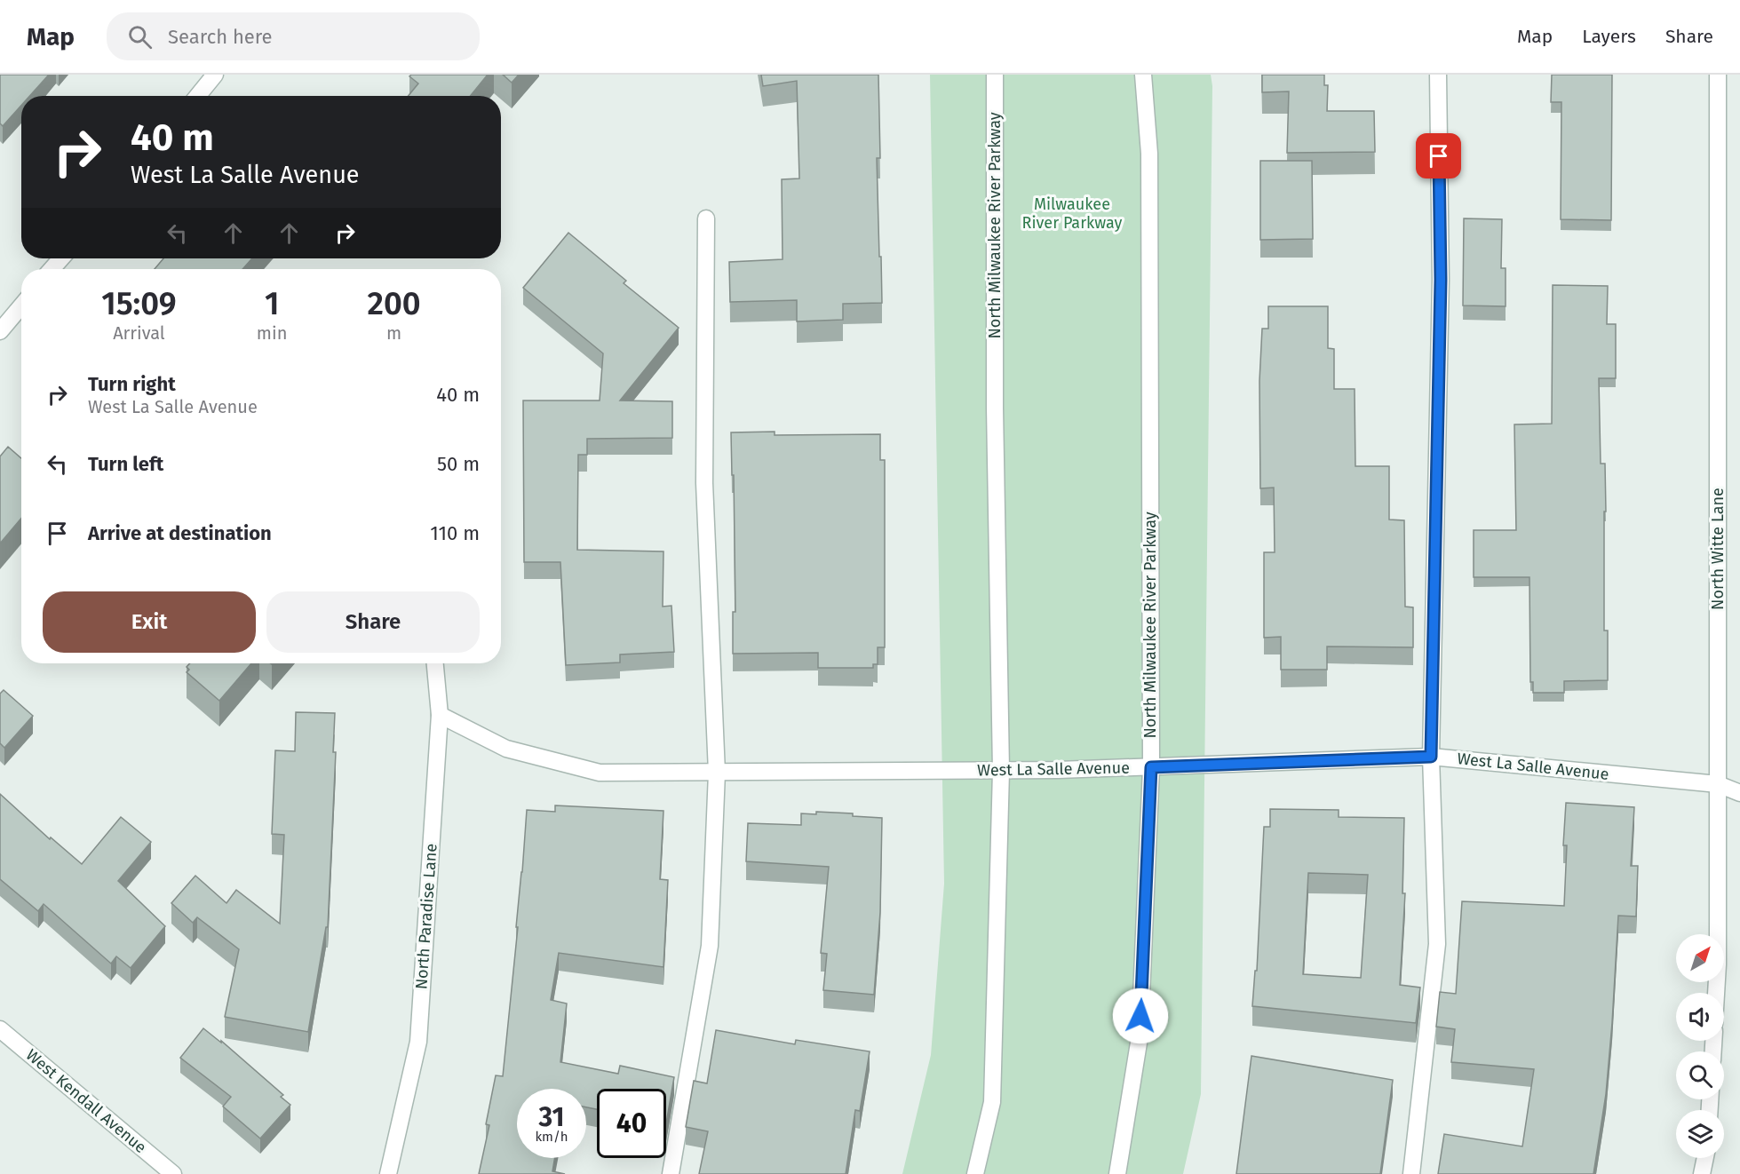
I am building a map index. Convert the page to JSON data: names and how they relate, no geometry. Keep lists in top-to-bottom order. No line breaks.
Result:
{"streets":{"street":["North Milwaukee River Parkway","North Witte Lane","West La Salle Avenue","North Paradise Lane","West Kendall Avenue"]},"crossings":[["North Milwaukee River Parkway","West La Salle Avenue"],["North Witte Lane","West La Salle Avenue"],["West La Salle Avenue","North Paradise Lane"]],"parks":["Milwaukee River Parkway"],"north":"top right","page":{"header":"Map","search":"Search here","nav":["Map","Layers","Share"],"turn":["40 m","West La Salle Avenue"],"eta":["15:09","Arrival","1","min","200","m"],"list":[{"name":"Turn right","note":"West La Salle Avenue","value":"40 m"},{"name":"Turn left","value":"50 m"},{"name":"Arrive at destination","value":"110 m"}],"buttons":["Exit","Share"],"speed":"31 km/h","limit":"40"}}
